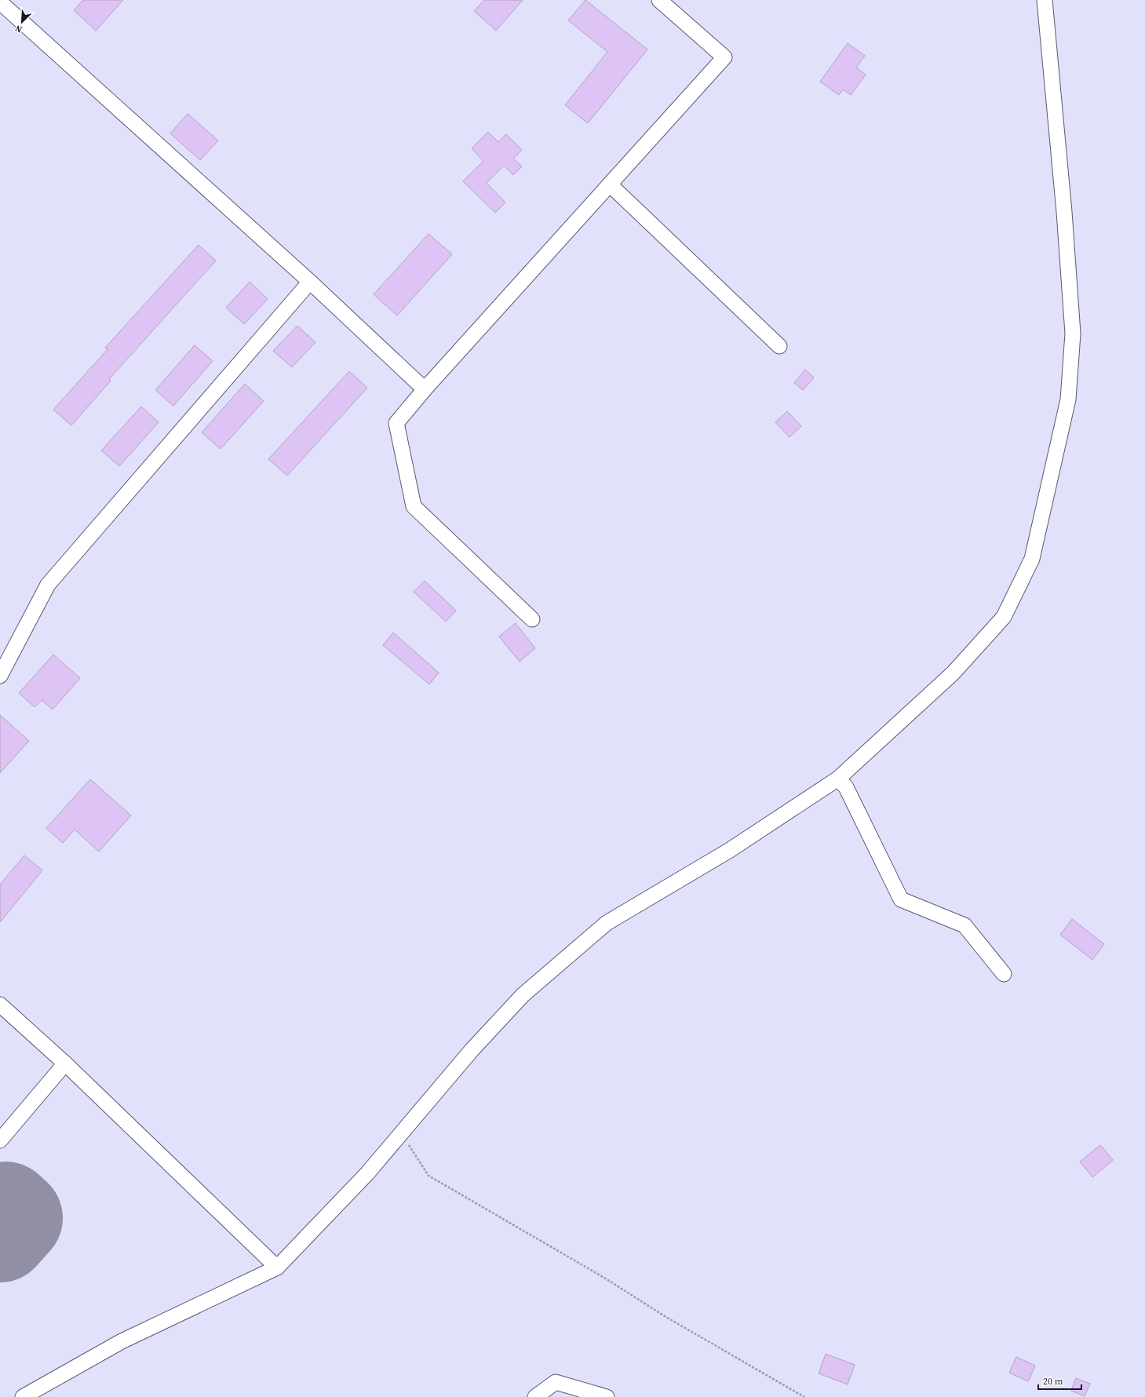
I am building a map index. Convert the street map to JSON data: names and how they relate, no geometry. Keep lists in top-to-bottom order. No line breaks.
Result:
{"scale_bar":"20 m","north":"bottom left"}
